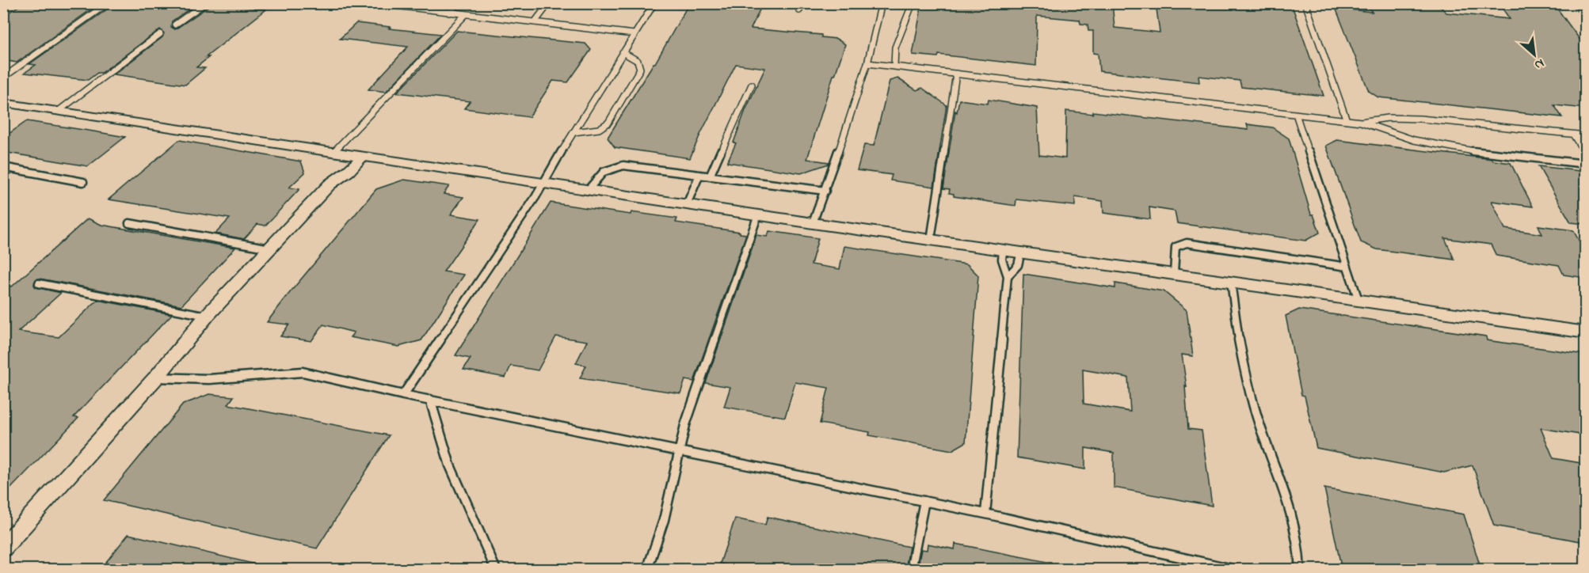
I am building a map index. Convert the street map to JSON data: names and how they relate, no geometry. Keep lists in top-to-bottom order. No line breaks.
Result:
{"north":"bottom right"}
